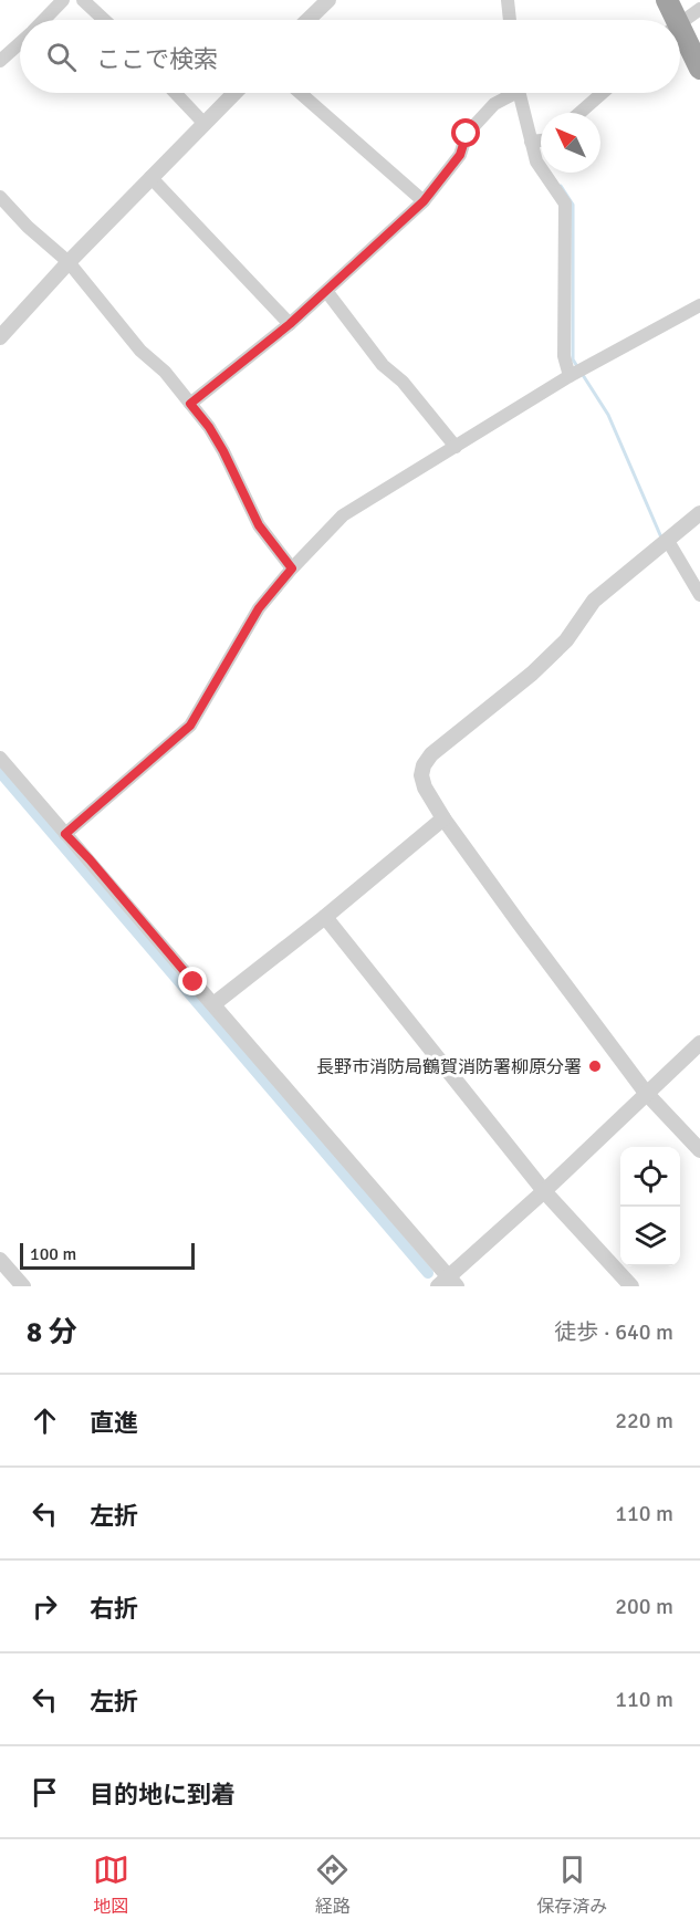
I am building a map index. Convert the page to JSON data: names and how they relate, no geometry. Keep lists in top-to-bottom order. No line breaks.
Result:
{"places":["長野市消防局鶴賀消防署柳原分署"],"scale_bar":"100 m","north":"top left","page":{"search":"ここで検索","scale":"100 m","heading":["8 分","徒歩 · 640 m"],"list":[["直進","220 m"],["左折","110 m"],["右折","200 m"],["左折","110 m"],"目的地に到着"],"nav":["地図","経路","保存済み"]}}
